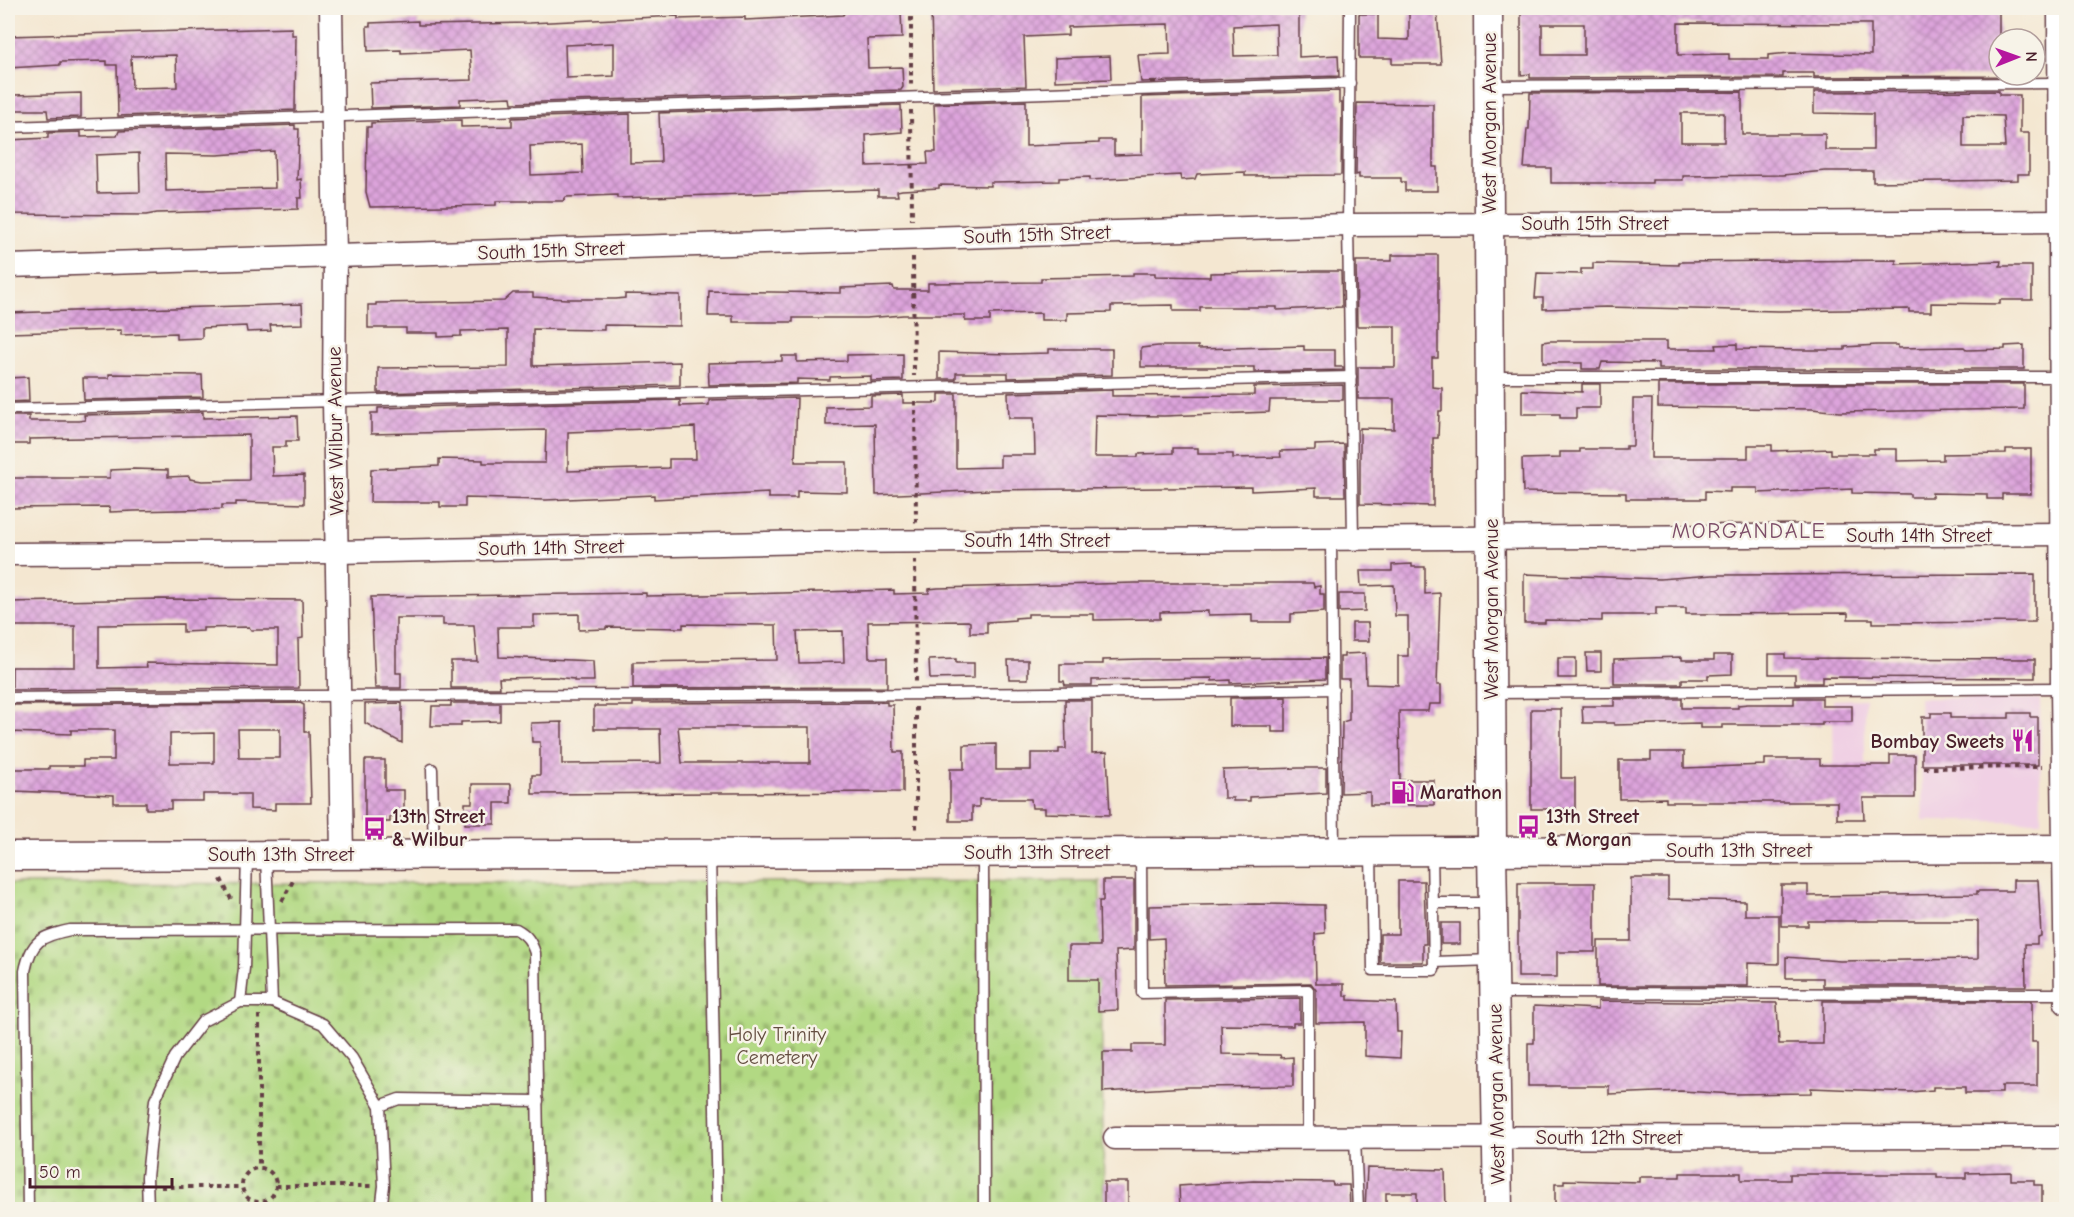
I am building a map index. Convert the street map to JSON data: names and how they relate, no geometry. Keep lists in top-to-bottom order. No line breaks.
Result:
{"streets":{"street":["West Morgan Avenue","South 15th Street","West Wilbur Avenue","South 14th Street","South 13th Street","South 12th Street"]},"crossings":[["West Morgan Avenue","South 15th Street"],["West Morgan Avenue","South 14th Street"],["West Morgan Avenue","South 13th Street"],["West Morgan Avenue","South 12th Street"],["South 15th Street","West Wilbur Avenue"],["West Wilbur Avenue","South 14th Street"],["West Wilbur Avenue","South 13th Street"]],"districts":["MORGANDALE"],"parks":["Holy Trinity Cemetery"],"places":{"restaurant":["Bombay Sweets"],"fuel station":["Marathon"],"bus stop":["13th Street & Morgan","13th Street & Wilbur"]},"scale_bar":"50 m","north":"right"}
